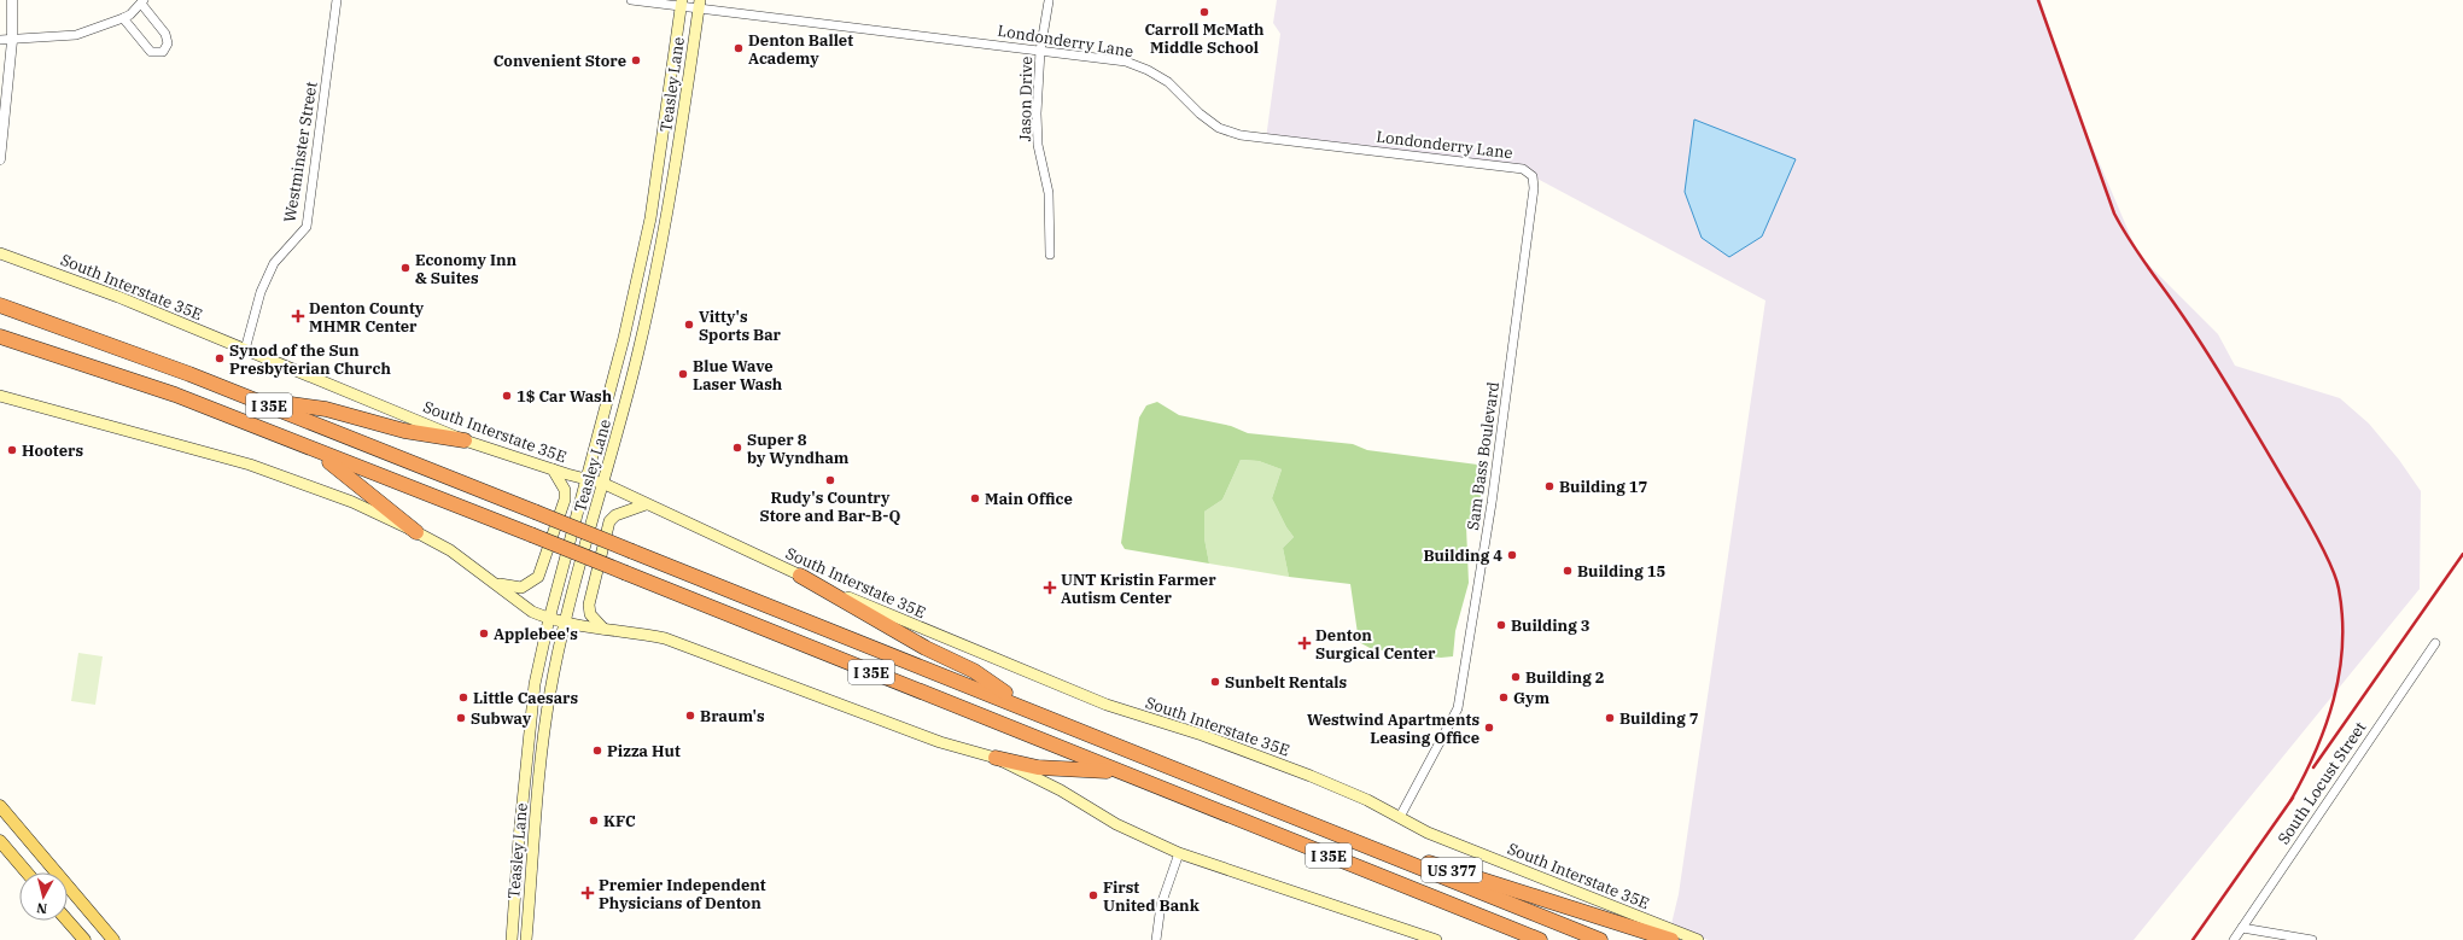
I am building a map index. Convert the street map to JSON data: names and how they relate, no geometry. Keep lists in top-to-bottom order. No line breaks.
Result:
{"streets":{"highway":["I 35E","US 377"],"main road":["Teasley Lane","South Interstate 35E"],"street":["Londonderry Lane","Jason Drive","Westminster Street","Sam Bass Boulevard","South Locust Street"]},"crossings":[["Londonderry Lane","Teasley Lane"],["Londonderry Lane","Jason Drive"],["Londonderry Lane","Sam Bass Boulevard"],["Teasley Lane","South Interstate 35E"],["Westminster Street","South Interstate 35E"],["South Interstate 35E","Sam Bass Boulevard"],["I 35E","US 377"]],"places":{"other":["Carroll McMath Middle School","Denton Ballet Academy","Convenient Store","Economy Inn & Suites","Vitty's Sports Bar","Synod of the Sun Presbyterian Church","Blue Wave Laser Wash","1$ Car Wash","Super 8 by Wyndham","Hooters","Rudy's Country Store and Bar-B-Q","Building 17","Main Office","Building 4","Building 15","Building 3","Applebee's","Building 2","Sunbelt Rentals","Little Caesars","Gym","Braum's","Subway","Building 7","Westwind Apartments Leasing Office","Pizza Hut","KFC","First United Bank"],"health":["Denton County MHMR Center","UNT Kristin Farmer Autism Center","Denton Surgical Center","Premier Independent Physicians of Denton"]},"north":"bottom"}
